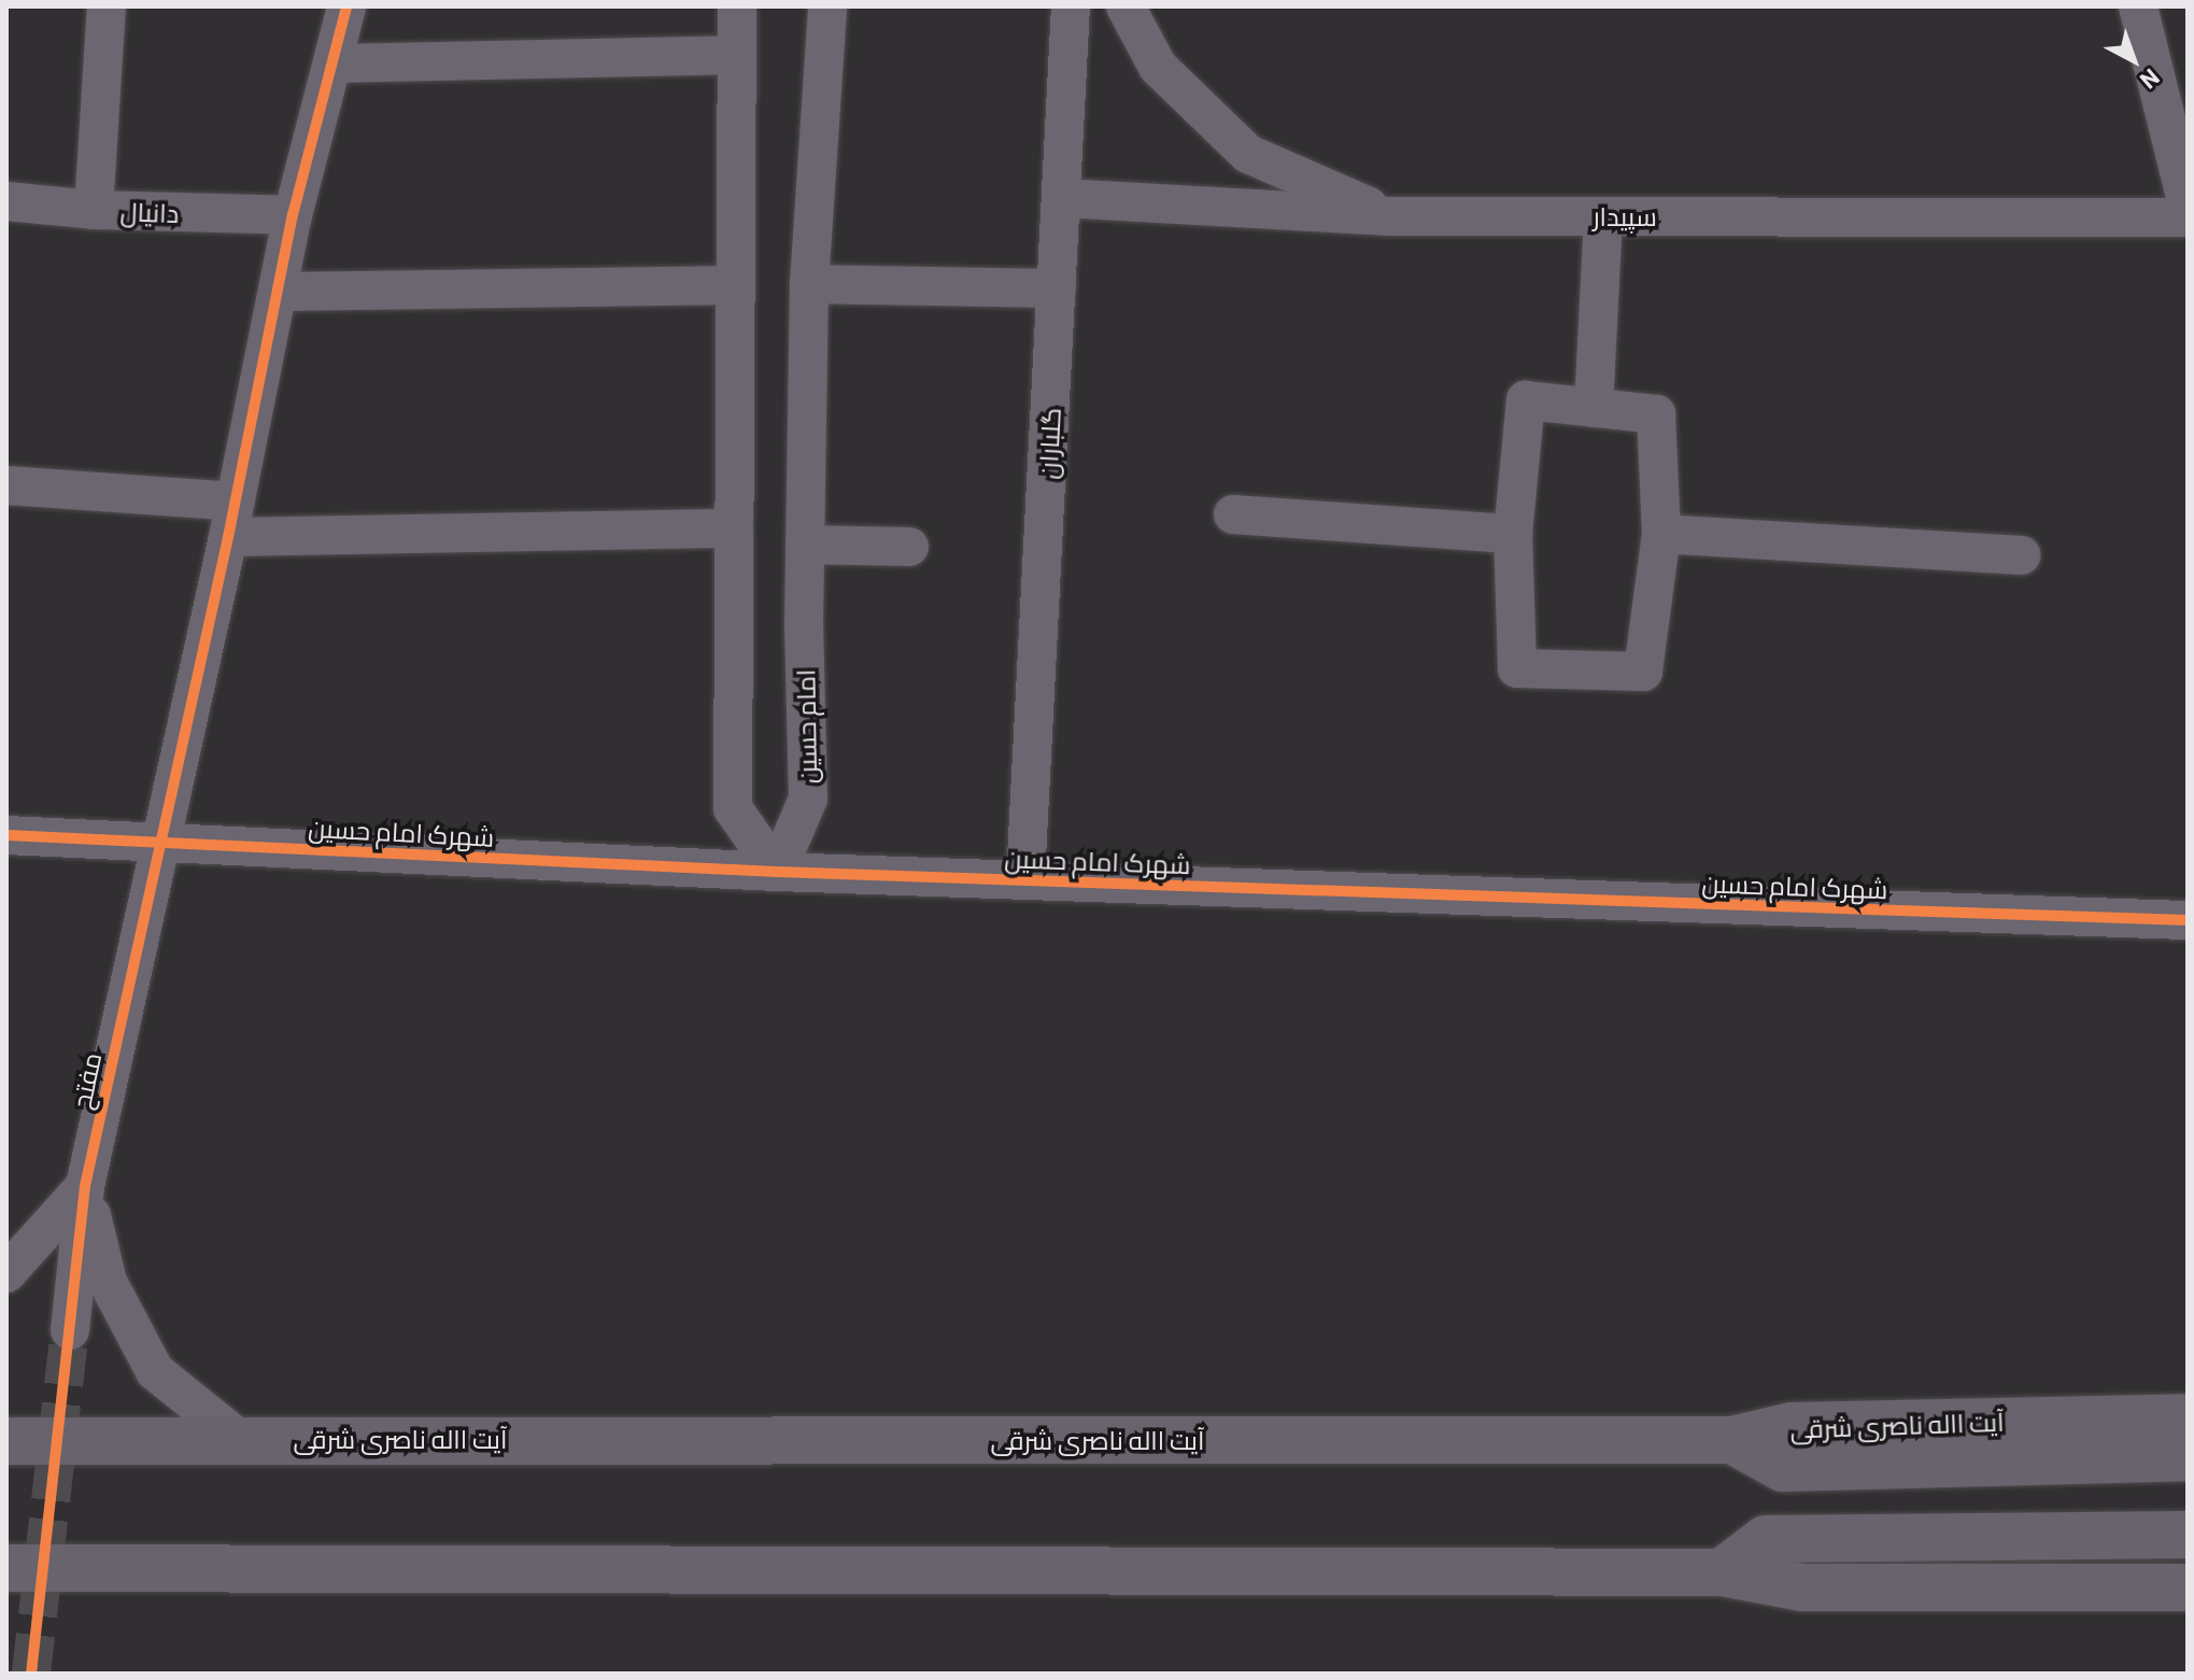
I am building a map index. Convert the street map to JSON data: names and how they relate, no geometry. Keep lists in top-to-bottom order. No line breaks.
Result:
{"streets":{"highway":["آیت االه ناصری شرقی"],"street":["دانیال","سپیدار","گلباران","امام حسین","شهرک امام حسین","مفتح"]},"crossings":[["دانیال","مفتح"],["سپیدار","گلباران"],["گلباران","شهرک امام حسین"],["امام حسین","شهرک امام حسین"],["شهرک امام حسین","مفتح"]],"north":"bottom right"}
